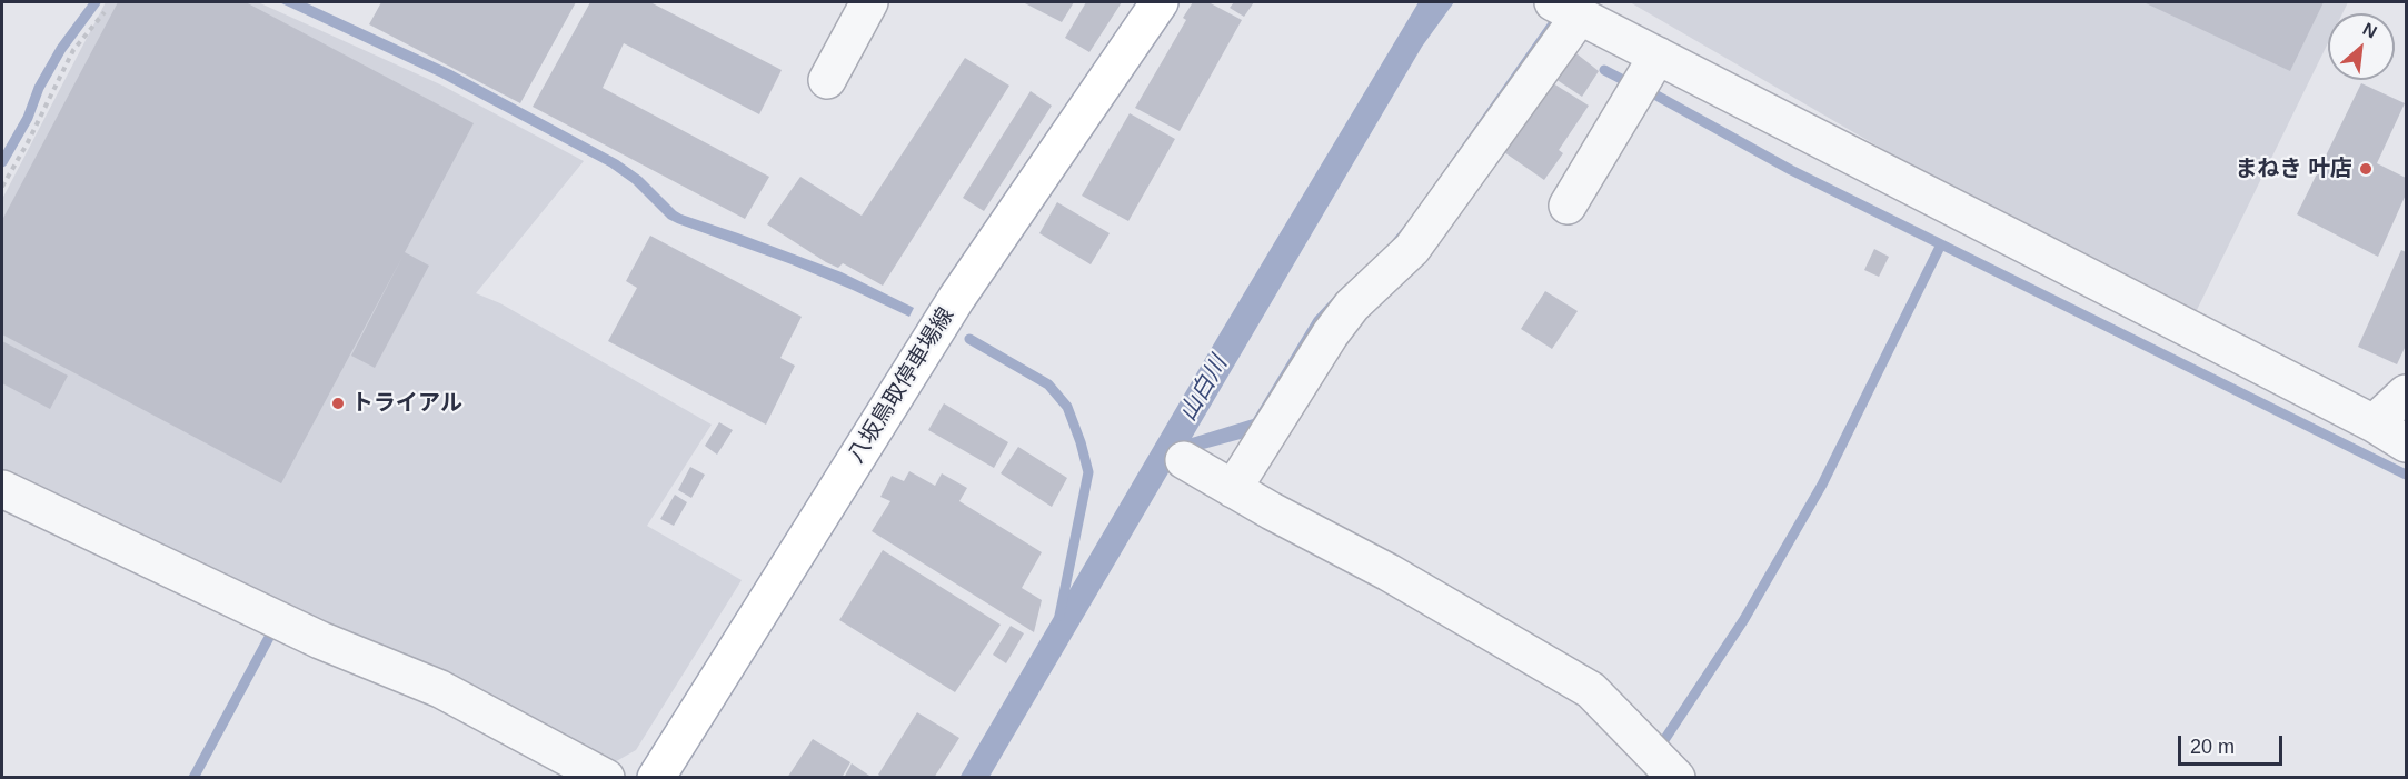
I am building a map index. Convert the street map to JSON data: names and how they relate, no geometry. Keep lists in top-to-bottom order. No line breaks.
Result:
{"streets":{"main road":["八坂鳥取停車場線"]},"water":["山白川"],"places":["まねき 叶店","トライアル"],"scale_bar":"20 m","north":"top right"}
